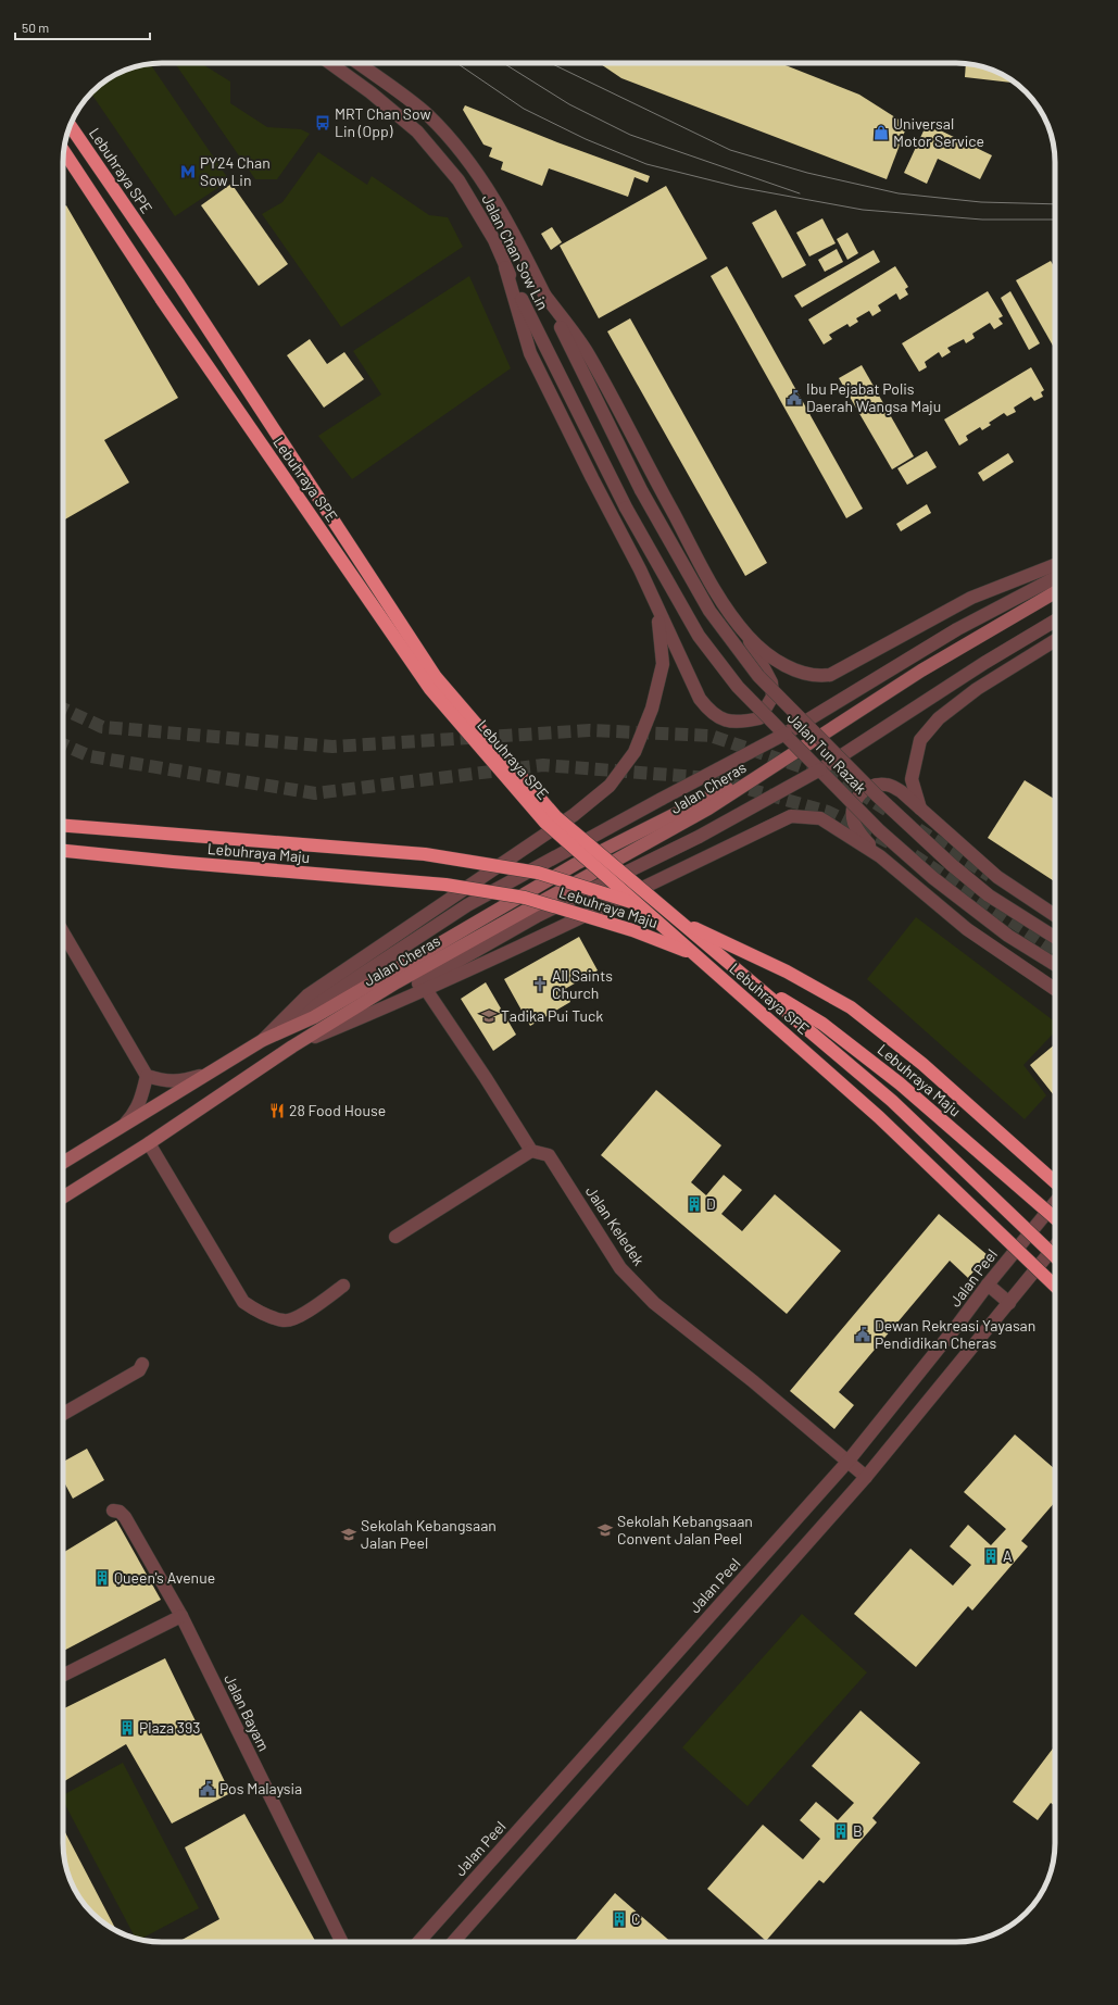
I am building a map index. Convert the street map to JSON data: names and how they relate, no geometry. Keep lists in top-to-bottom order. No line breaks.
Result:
{"streets":{"highway":["Lebuhraya SPE","Lebuhraya Maju"],"main road":["Jalan Cheras"],"street":["Jalan Chan Sow Lin","Jalan Tun Razak","Jalan Keledek","Jalan Peel","Jalan Bayam"]},"crossings":[["Jalan Chan Sow Lin","Jalan Tun Razak"],["Jalan Keledek","Jalan Peel"]],"places":{"bus stop":["MRT Chan Sow Lin (Opp)"],"shop":["Universal Motor Service"],"metro station":["PY24 Chan Sow Lin"],"public building":["Ibu Pejabat Polis Daerah Wangsa Maju","Dewan Rekreasi Yayasan Pendidikan Cheras","Pos Malaysia"],"church":["All Saints Church"],"school or university":["Tadika Pui Tuck","Sekolah Kebangsaan Convent Jalan Peel","Sekolah Kebangsaan Jalan Peel"],"restaurant":["28 Food House"],"building":["D","A","Queen's Avenue","Plaza 393","B","C"]},"scale_bar":"50 m"}
